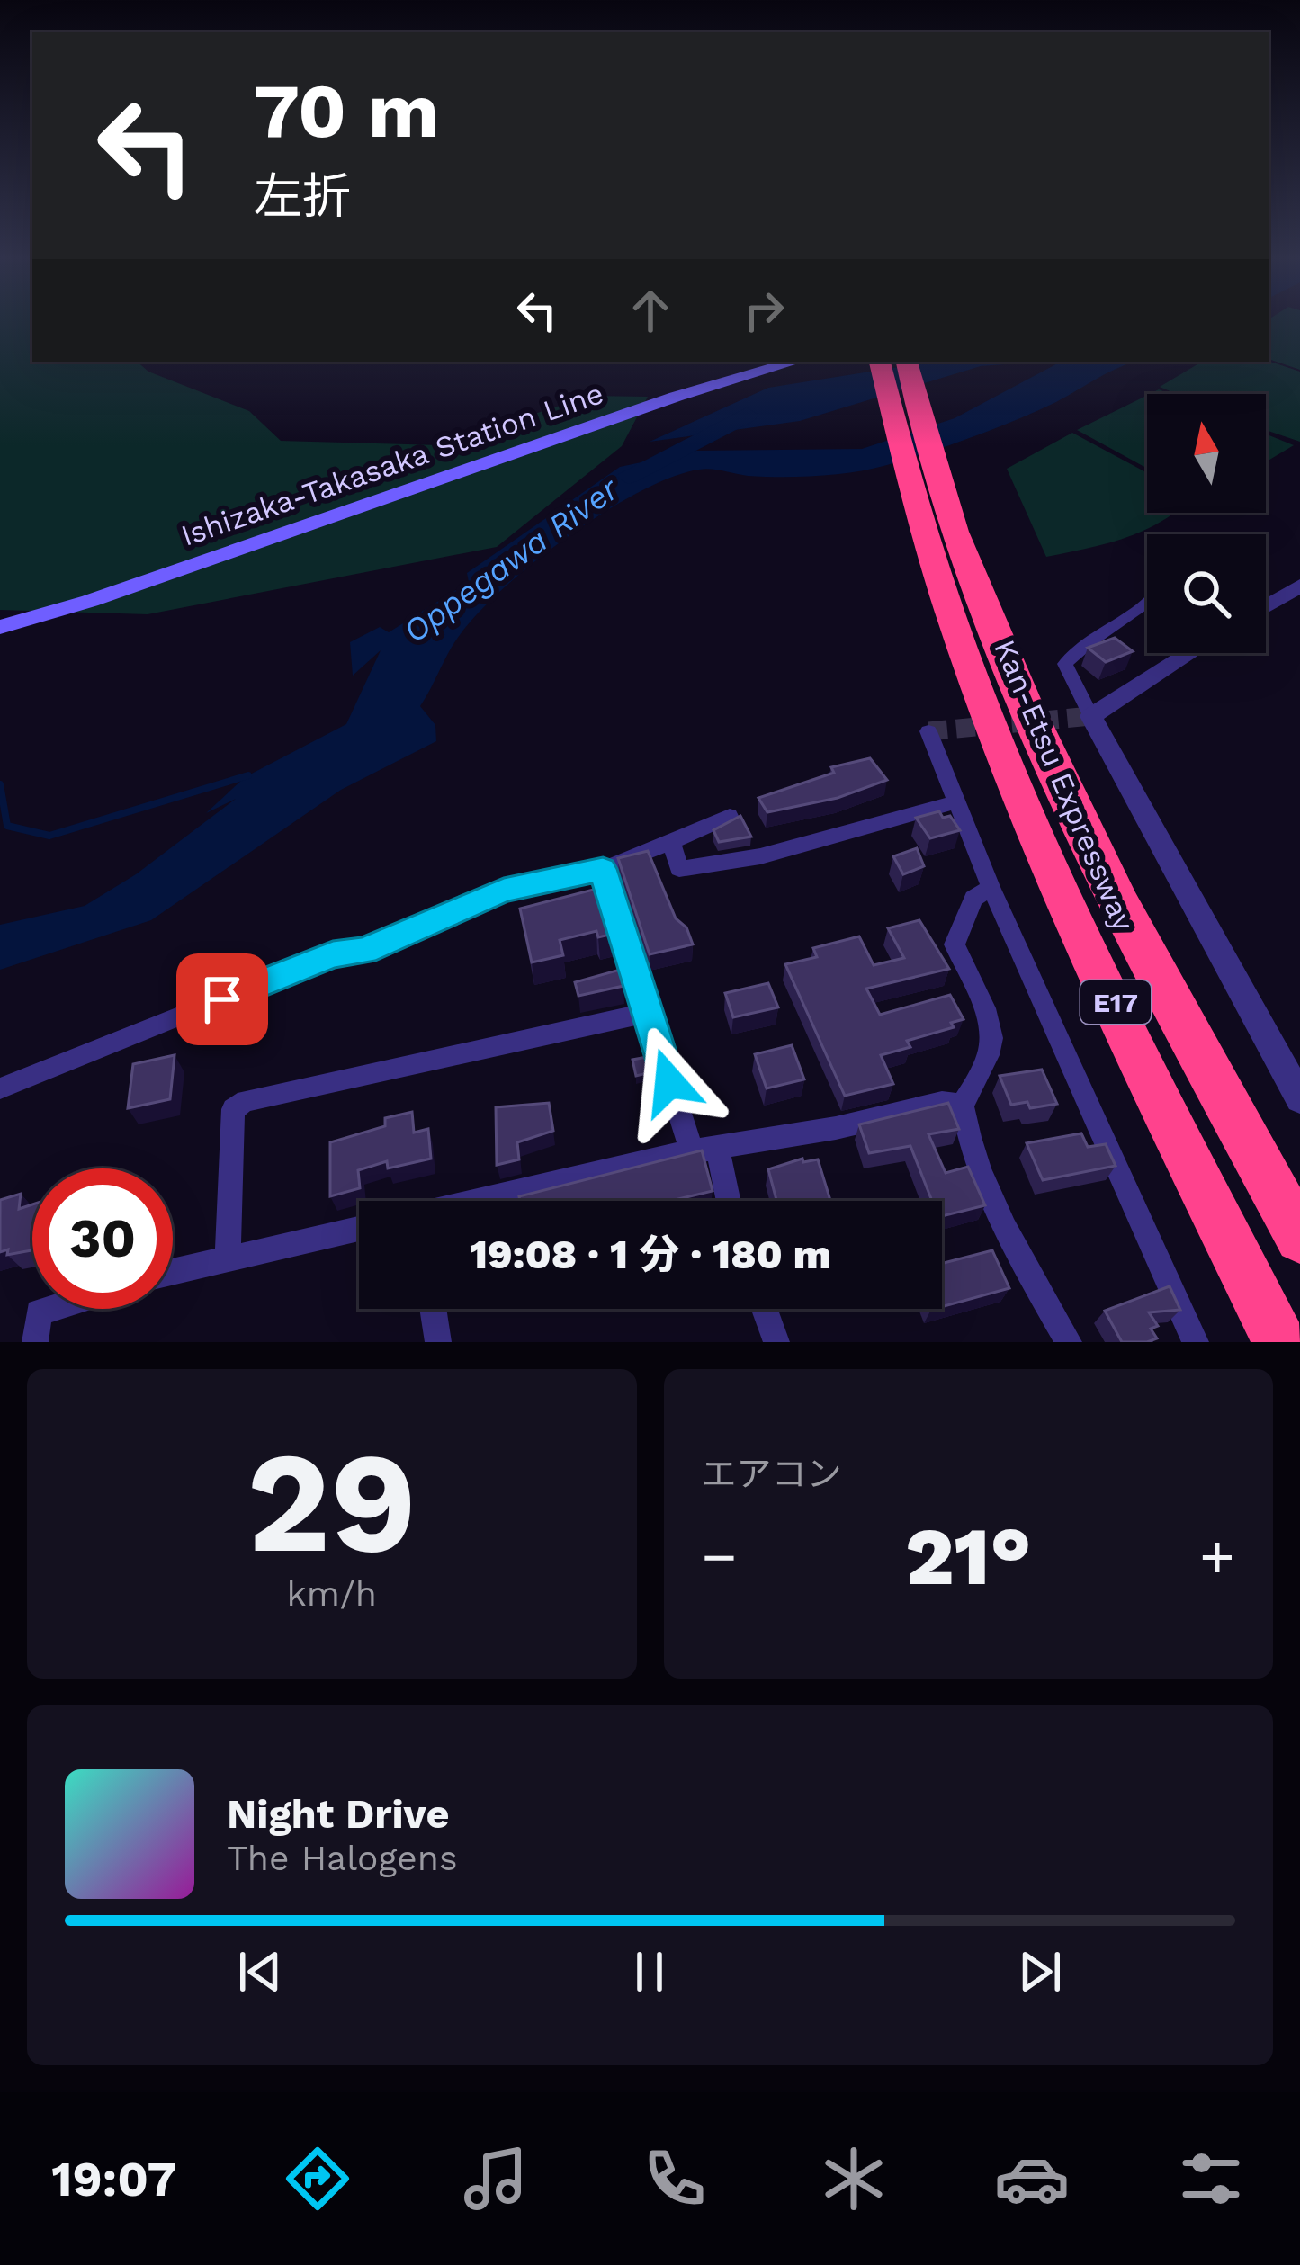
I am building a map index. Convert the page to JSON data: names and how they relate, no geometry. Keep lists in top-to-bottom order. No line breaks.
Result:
{"streets":{"highway":["Kan-Etsu Expressway","E17"],"main road":["Ishizaka-Takasaka Station Line"]},"water":["Oppegawa River"],"north":"top","page":{"turn":["70 m","左折"],"limit":"30","trip":"19:08 · 1 分 · 180 m","tile":[["29","km/h"],"エアコン"],"heat":["−","21°","+"],"song":["Night Drive","The Halogens"],"tabs":"19:07"}}
